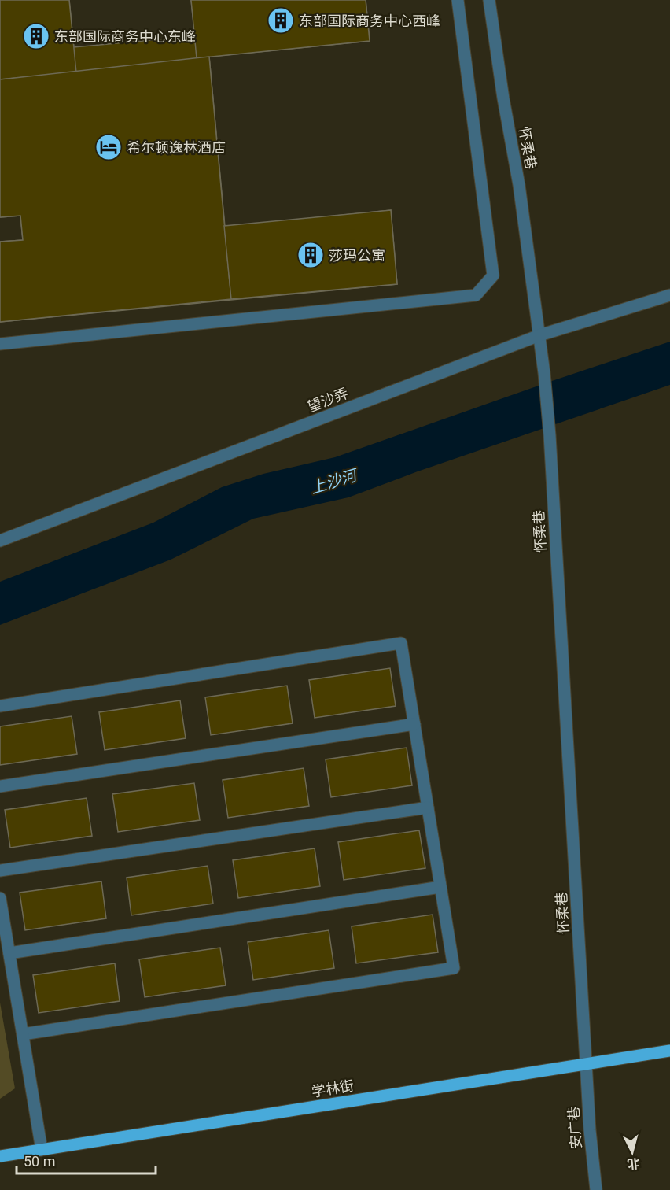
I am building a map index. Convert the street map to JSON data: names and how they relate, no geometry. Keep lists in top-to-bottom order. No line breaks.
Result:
{"streets":{"main road":["学林街"],"street":["怀柔巷","望沙弄","安广巷"]},"crossings":[["怀柔巷","望沙弄"],["怀柔巷","学林街"],["怀柔巷","安广巷"],["学林街","安广巷"]],"water":["上沙河"],"places":{"building":["东部国际商务中心西峰","东部国际商务中心东峰","莎玛公寓"],"hotel":["希尔顿逸林酒店"]},"scale_bar":"50 m","north":"bottom"}
